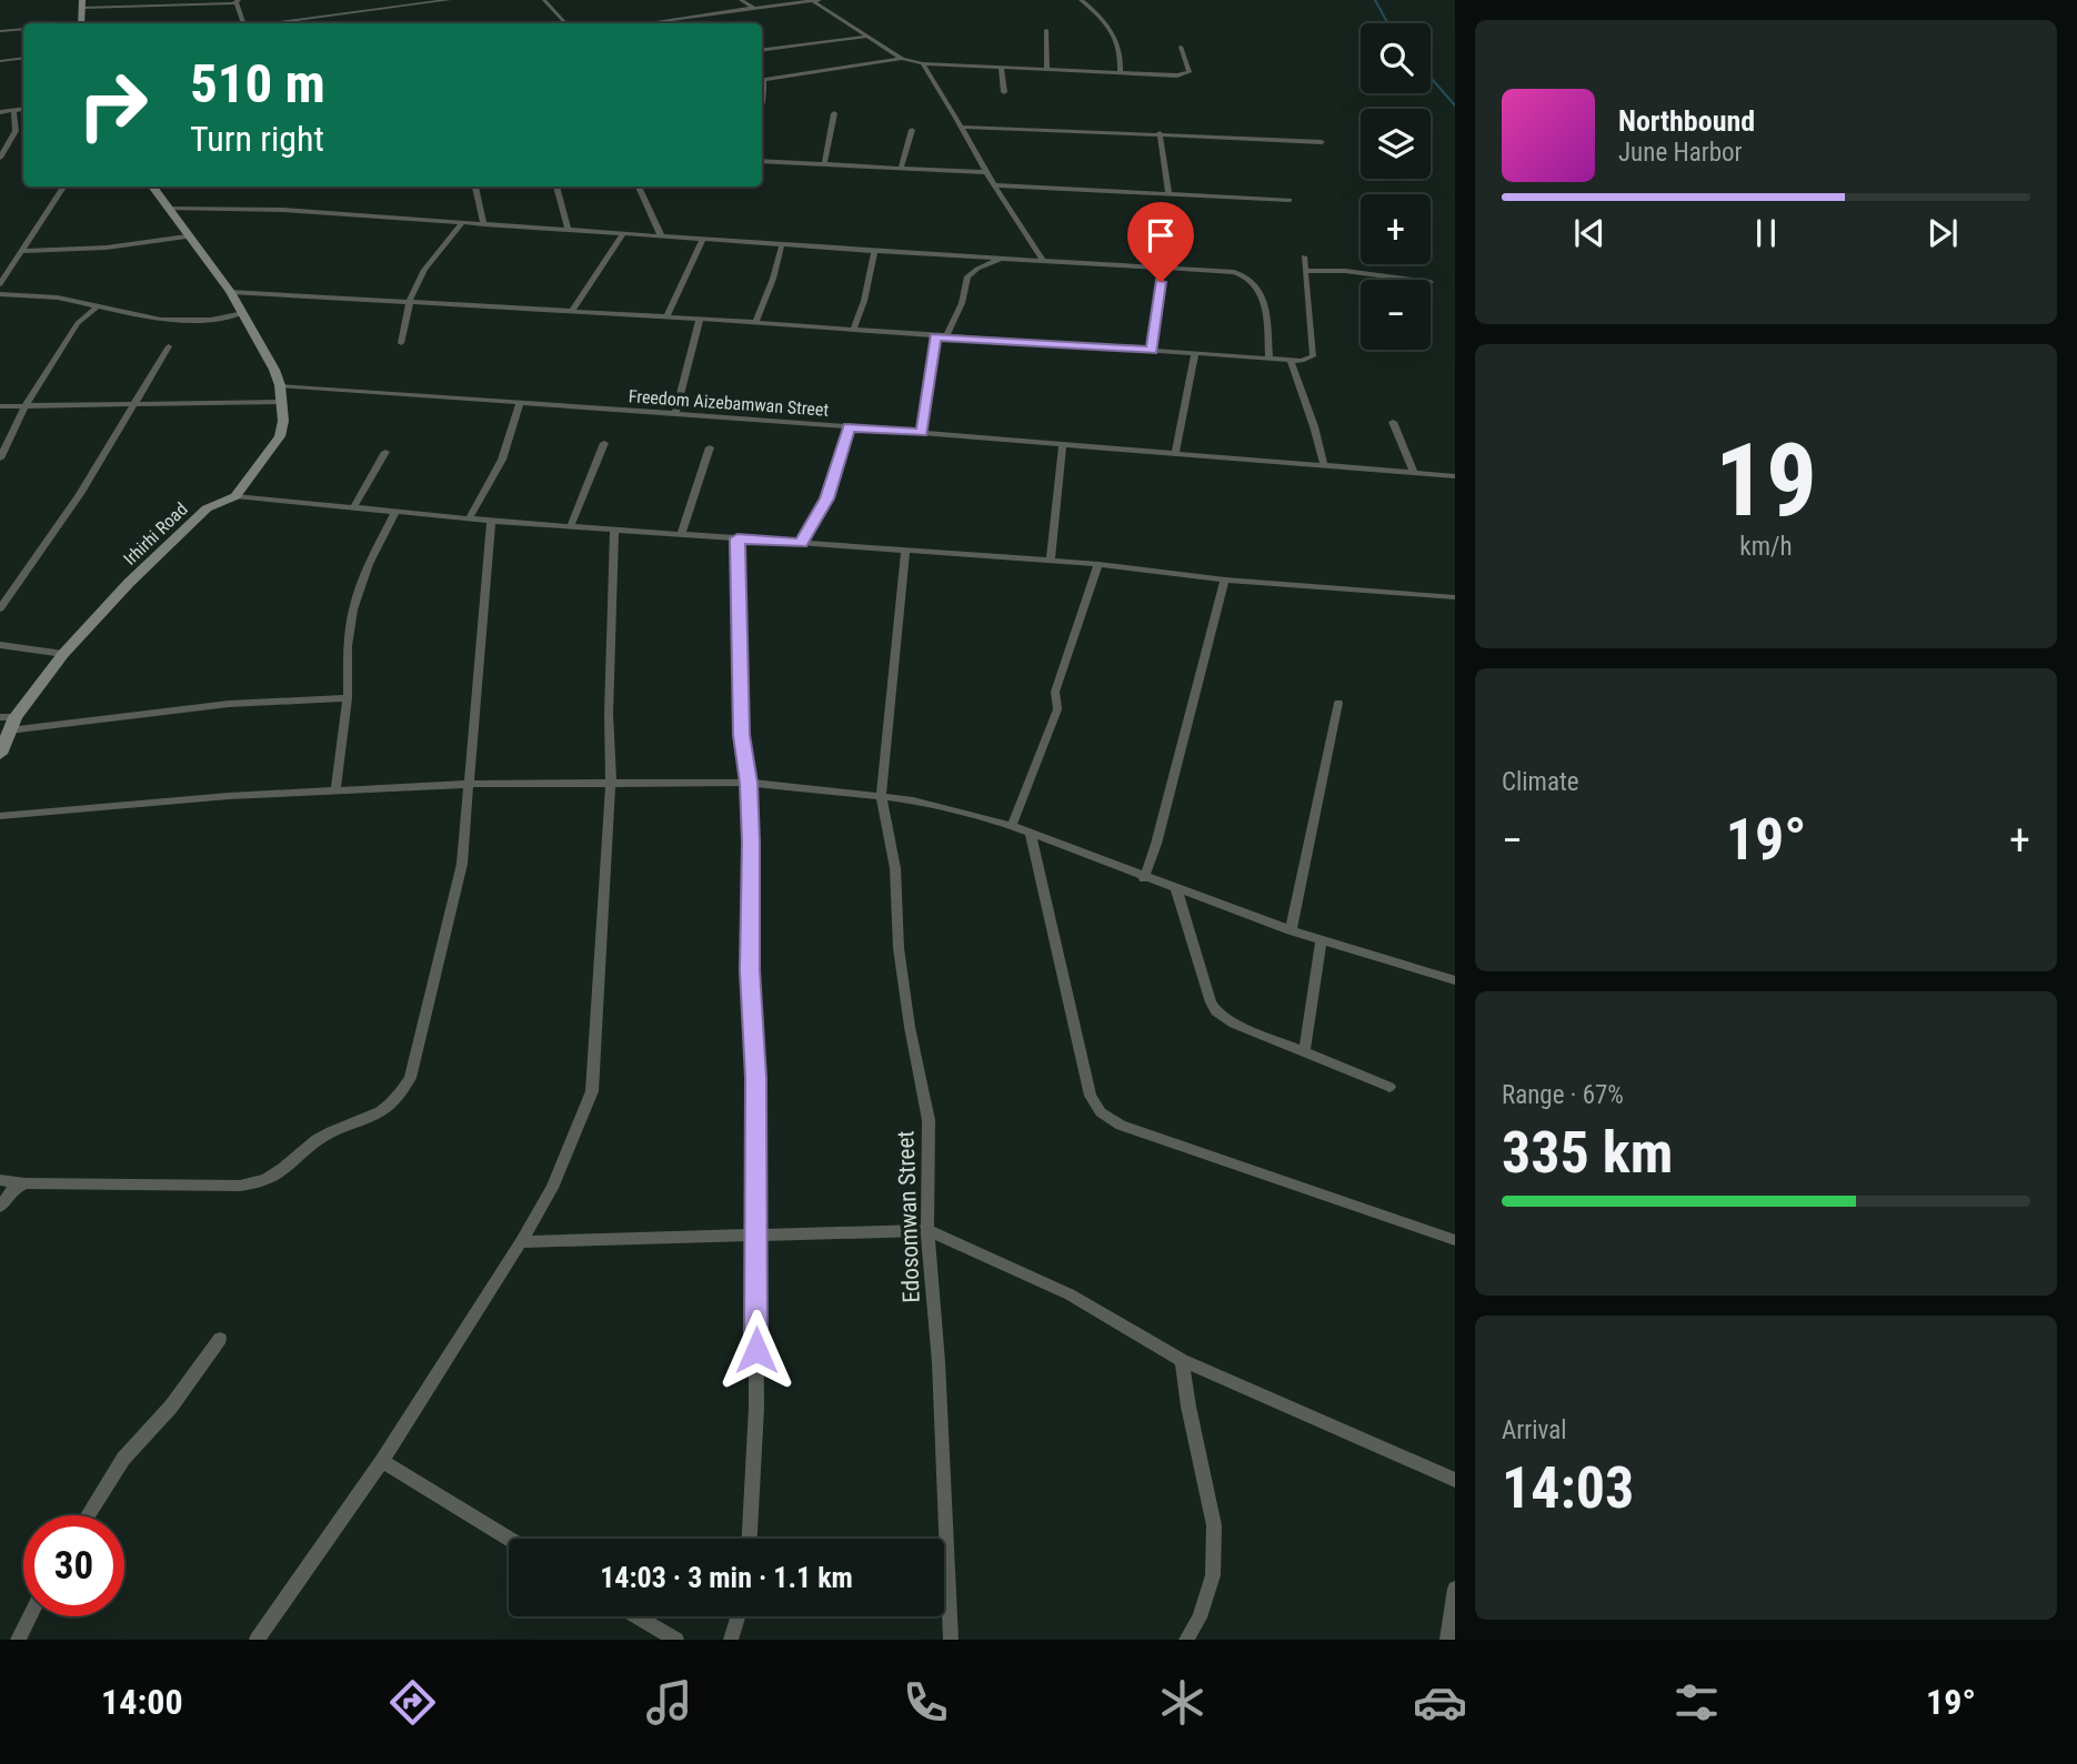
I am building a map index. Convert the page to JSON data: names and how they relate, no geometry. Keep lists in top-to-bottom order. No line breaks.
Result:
{"streets":{"street":["Freedom Aizebamwan Street","Irhirhi Road","Edosomwan Street"]},"crossings":[["Freedom Aizebamwan Street","Irhirhi Road"]],"page":{"map_buttons":["+","−"],"turn":["510 m","Turn right"],"song":["Northbound","June Harbor"],"tile":[["19","km/h"],"Climate",["Range · 67%","335 km"],["Arrival","14:03"]],"heat":["−","19°","+"],"limit":"30","trip":"14:03 · 3 min · 1.1 km","tabs":["14:00","19°"]}}
